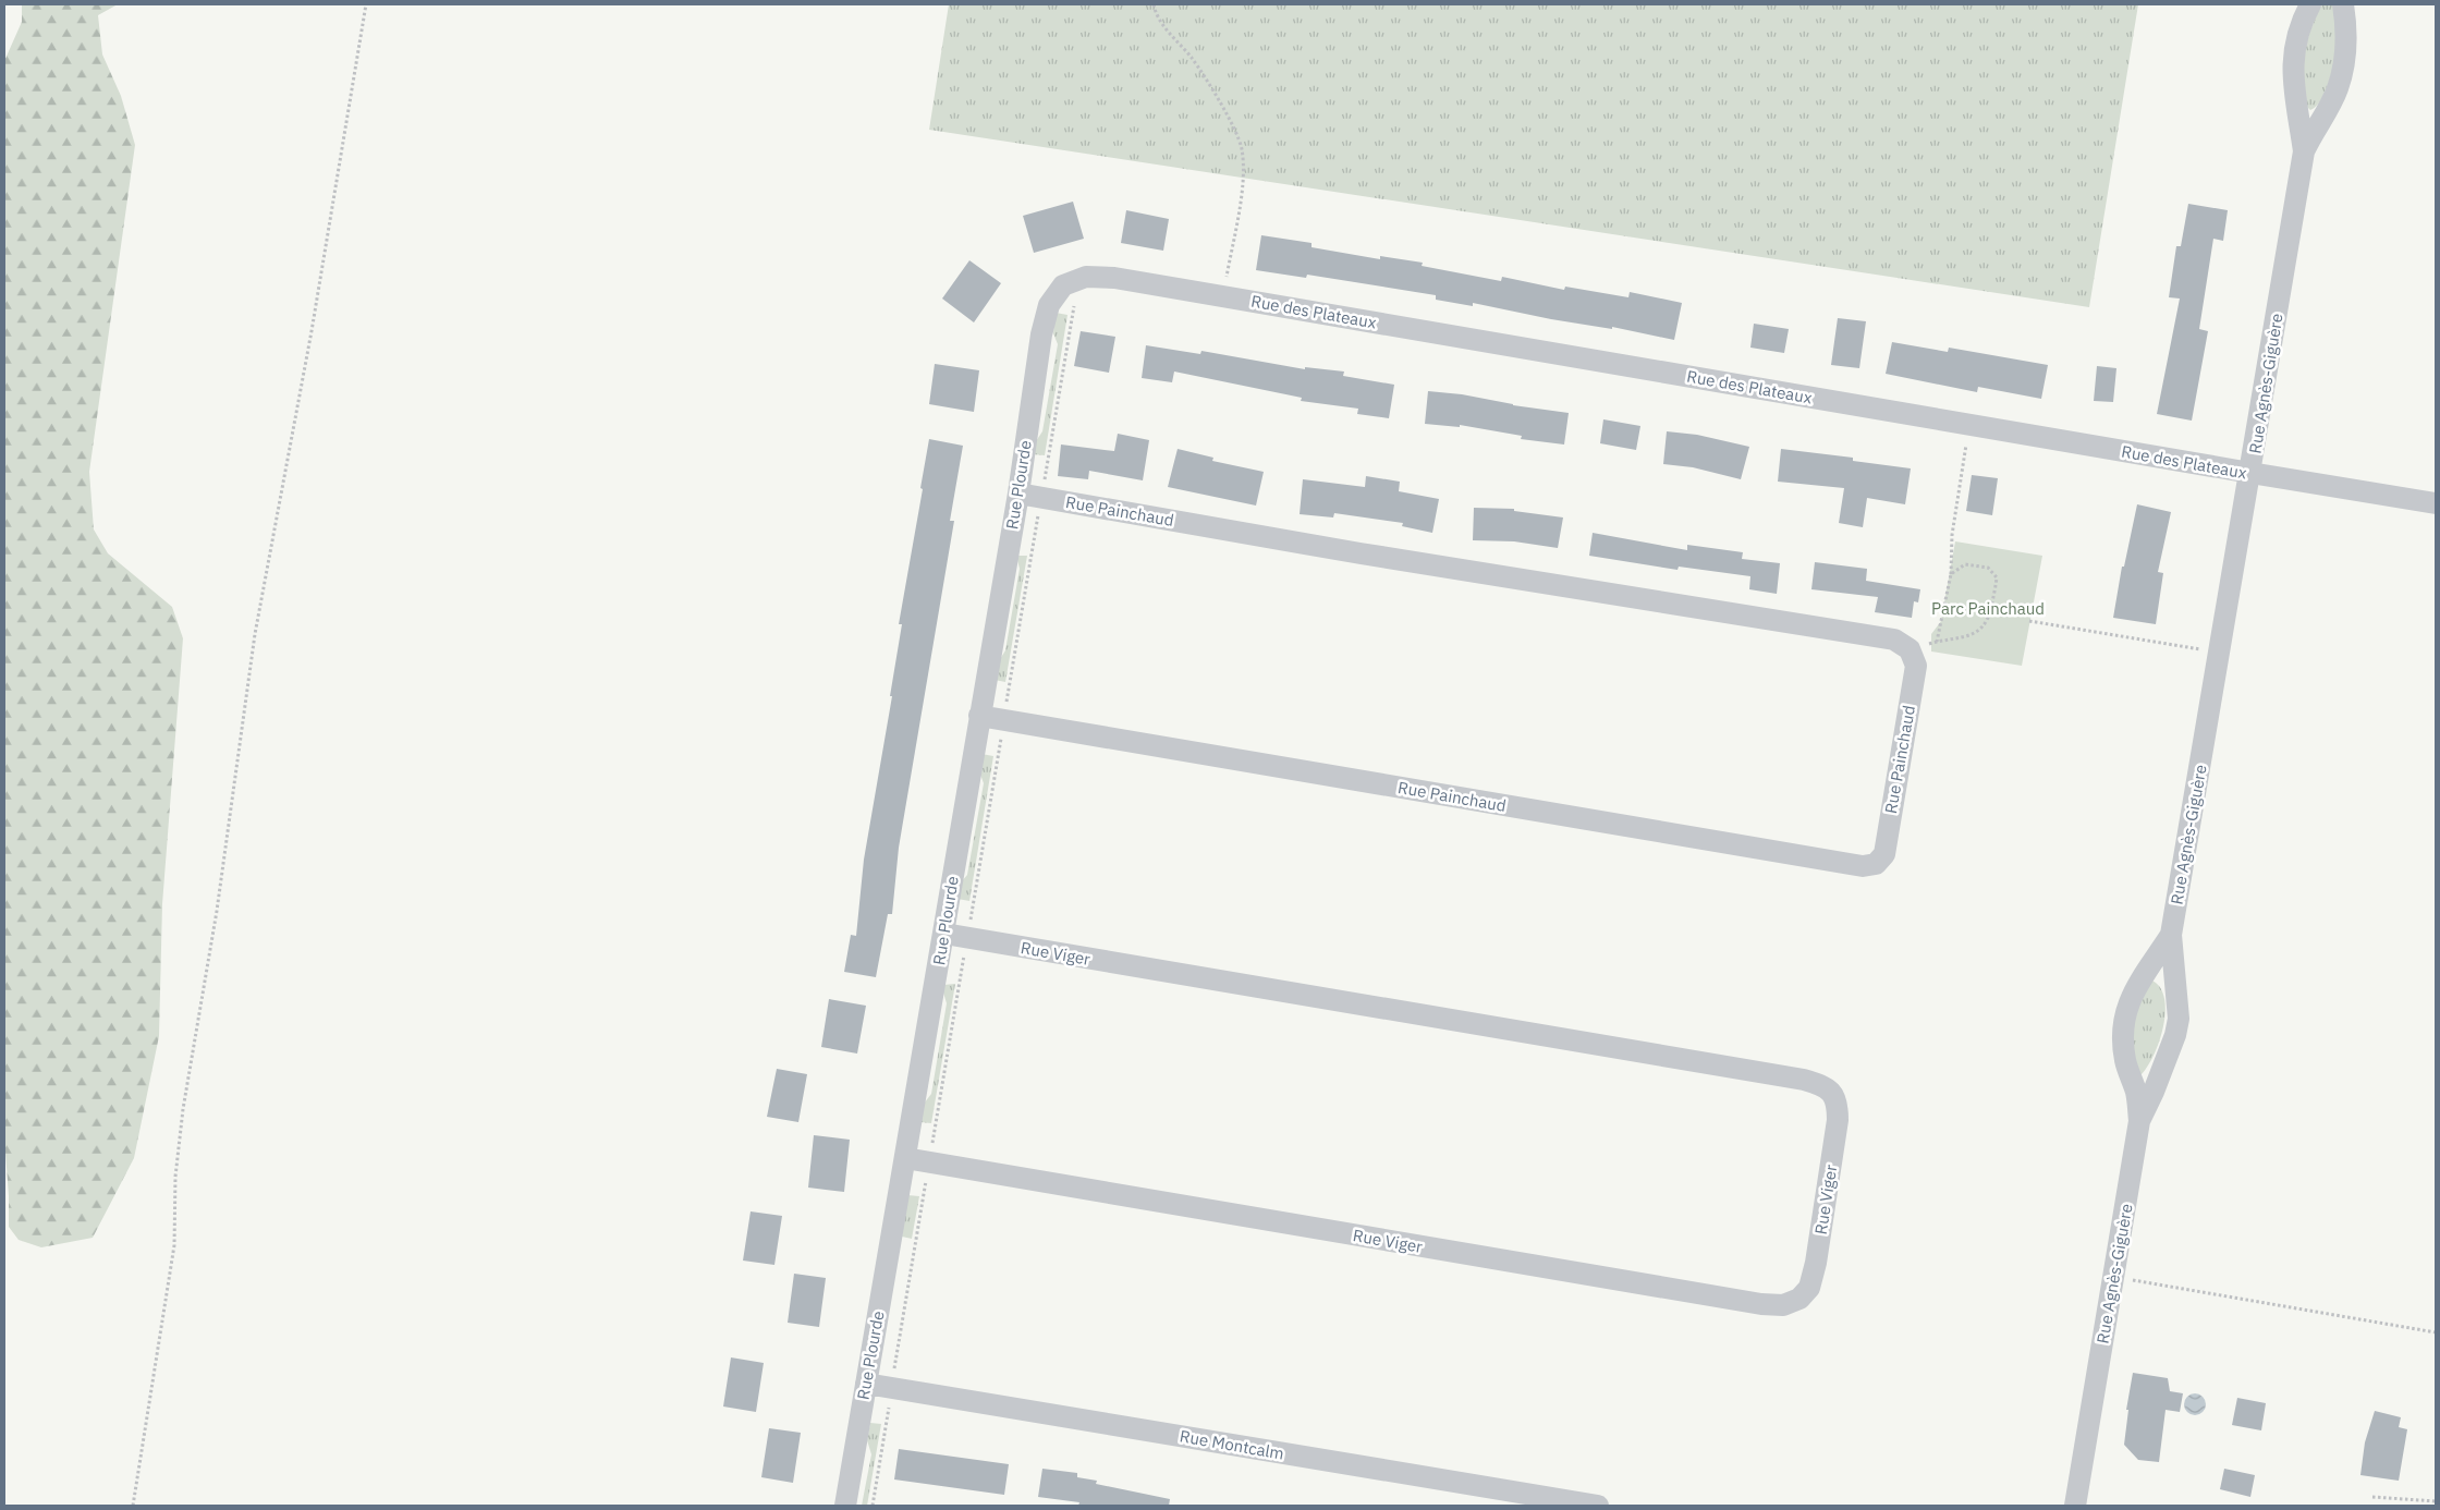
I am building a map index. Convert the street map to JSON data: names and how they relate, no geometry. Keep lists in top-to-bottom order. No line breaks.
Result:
{"streets":{"street":["Rue des Plateaux","Rue Agnès-Giguère","Rue Plourde","Rue Painchaud","Rue Viger","Rue Montcalm"]},"crossings":[["Rue des Plateaux","Rue Agnès-Giguère"],["Rue des Plateaux","Rue Plourde"],["Rue Plourde","Rue Painchaud"],["Rue Plourde","Rue Viger"],["Rue Plourde","Rue Montcalm"]],"parks":["Parc Painchaud"]}
